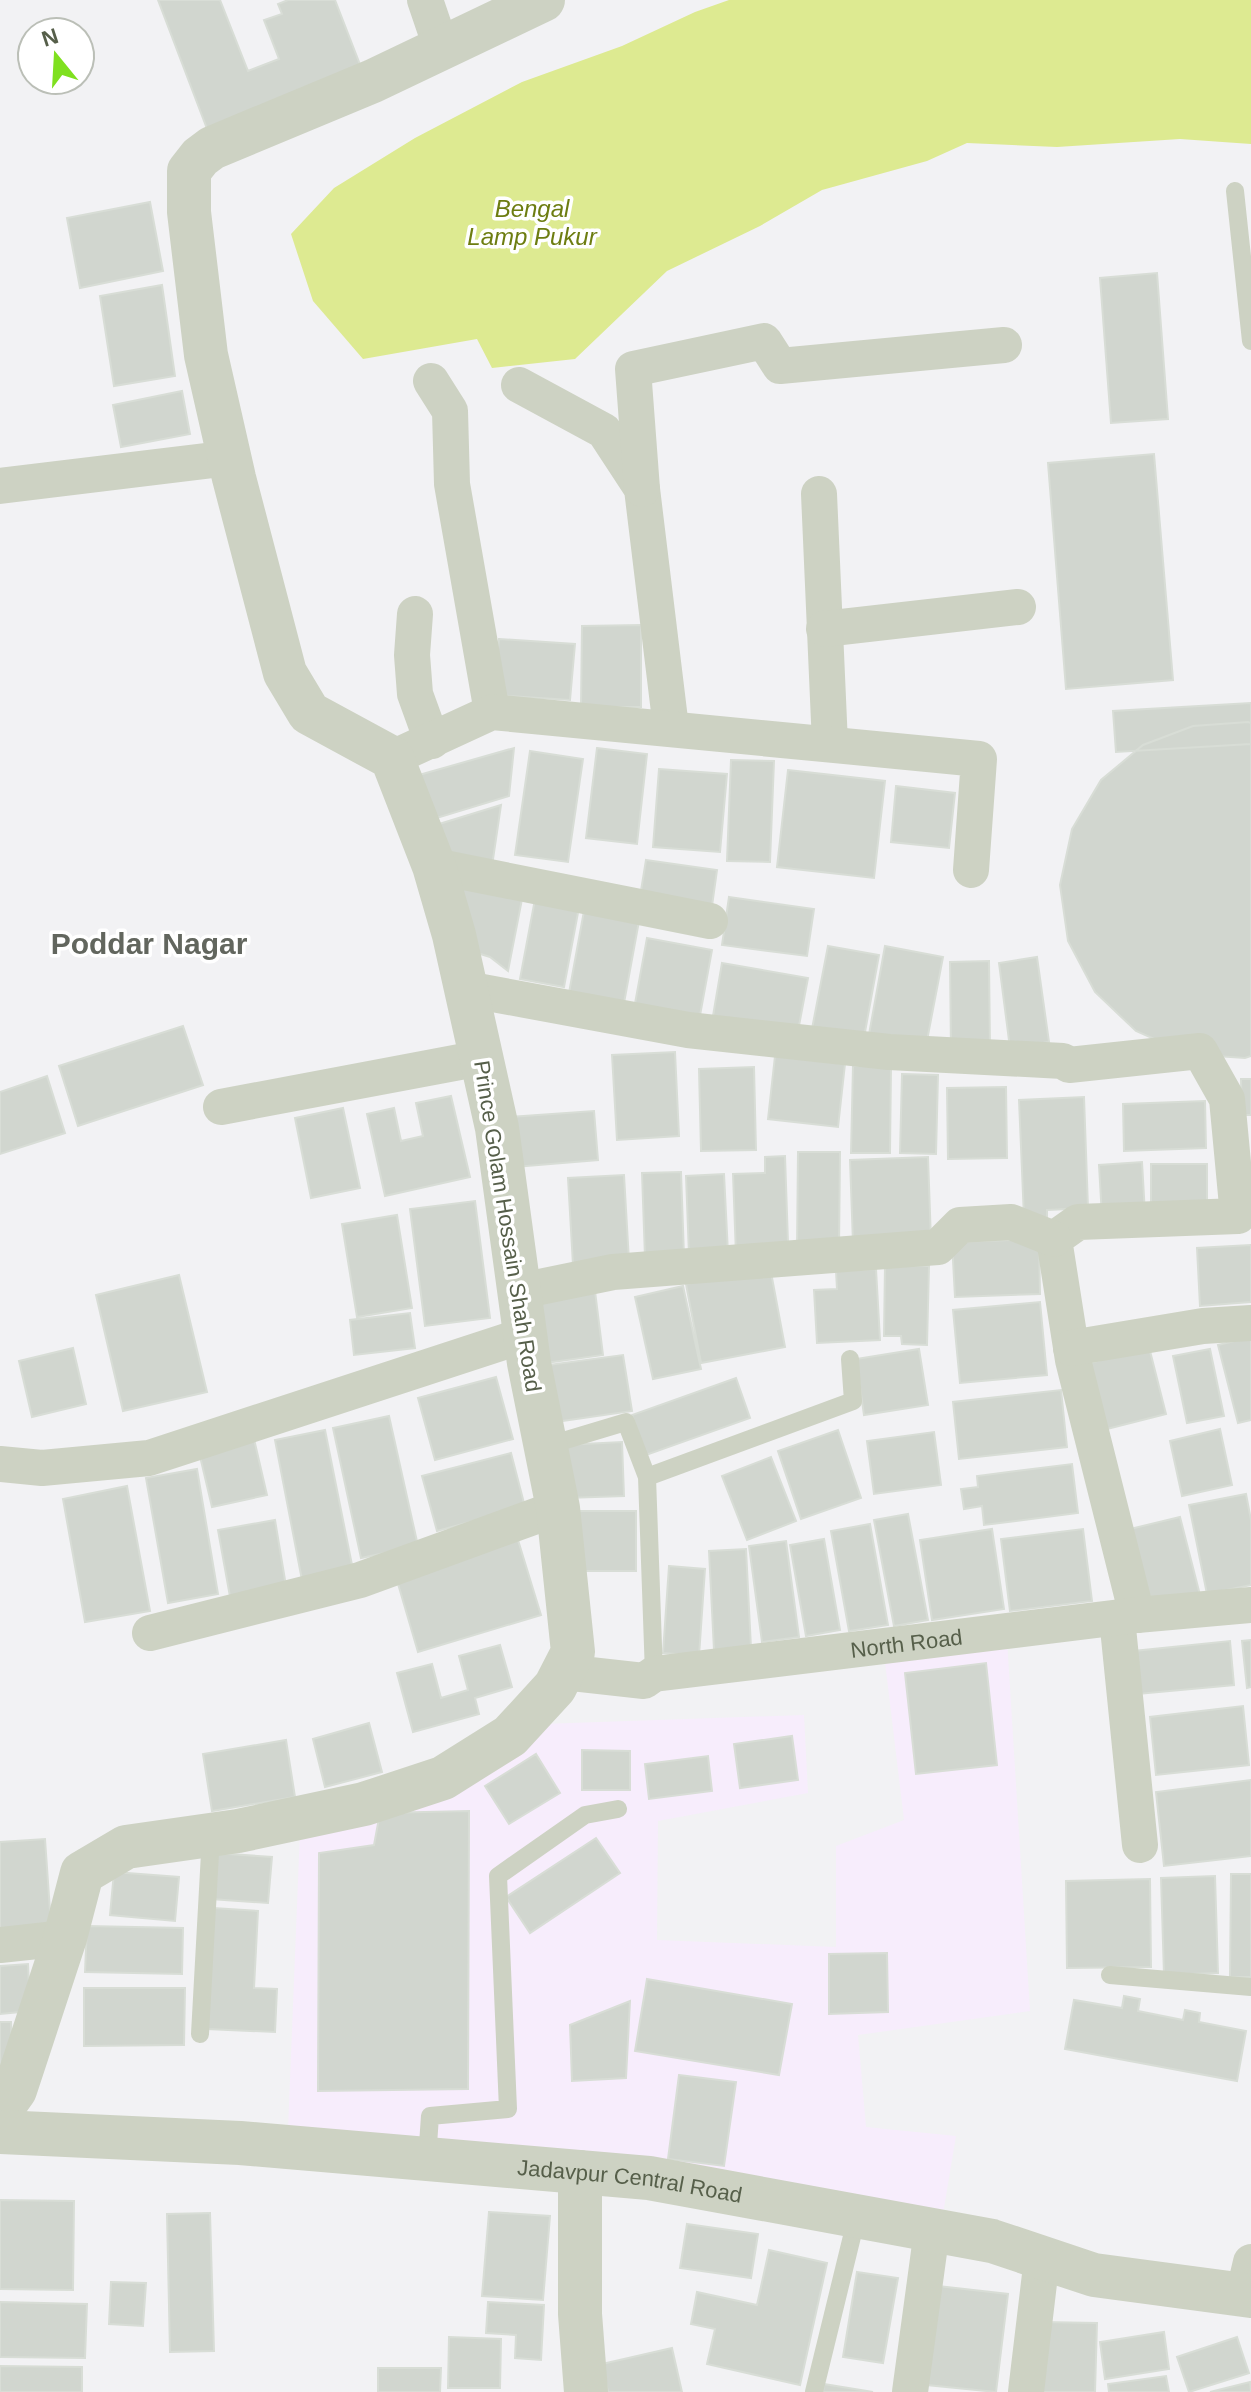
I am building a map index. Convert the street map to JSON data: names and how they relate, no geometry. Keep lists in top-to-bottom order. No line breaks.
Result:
{"streets":{"street":["Prince Golam Hossain Shah Road","North Road","Jadavpur Central Road"]},"crossings":[["Prince Golam Hossain Shah Road","North Road"]],"districts":["Poddar Nagar"],"water":["Bengal Lamp Pukur"],"north":"top"}
